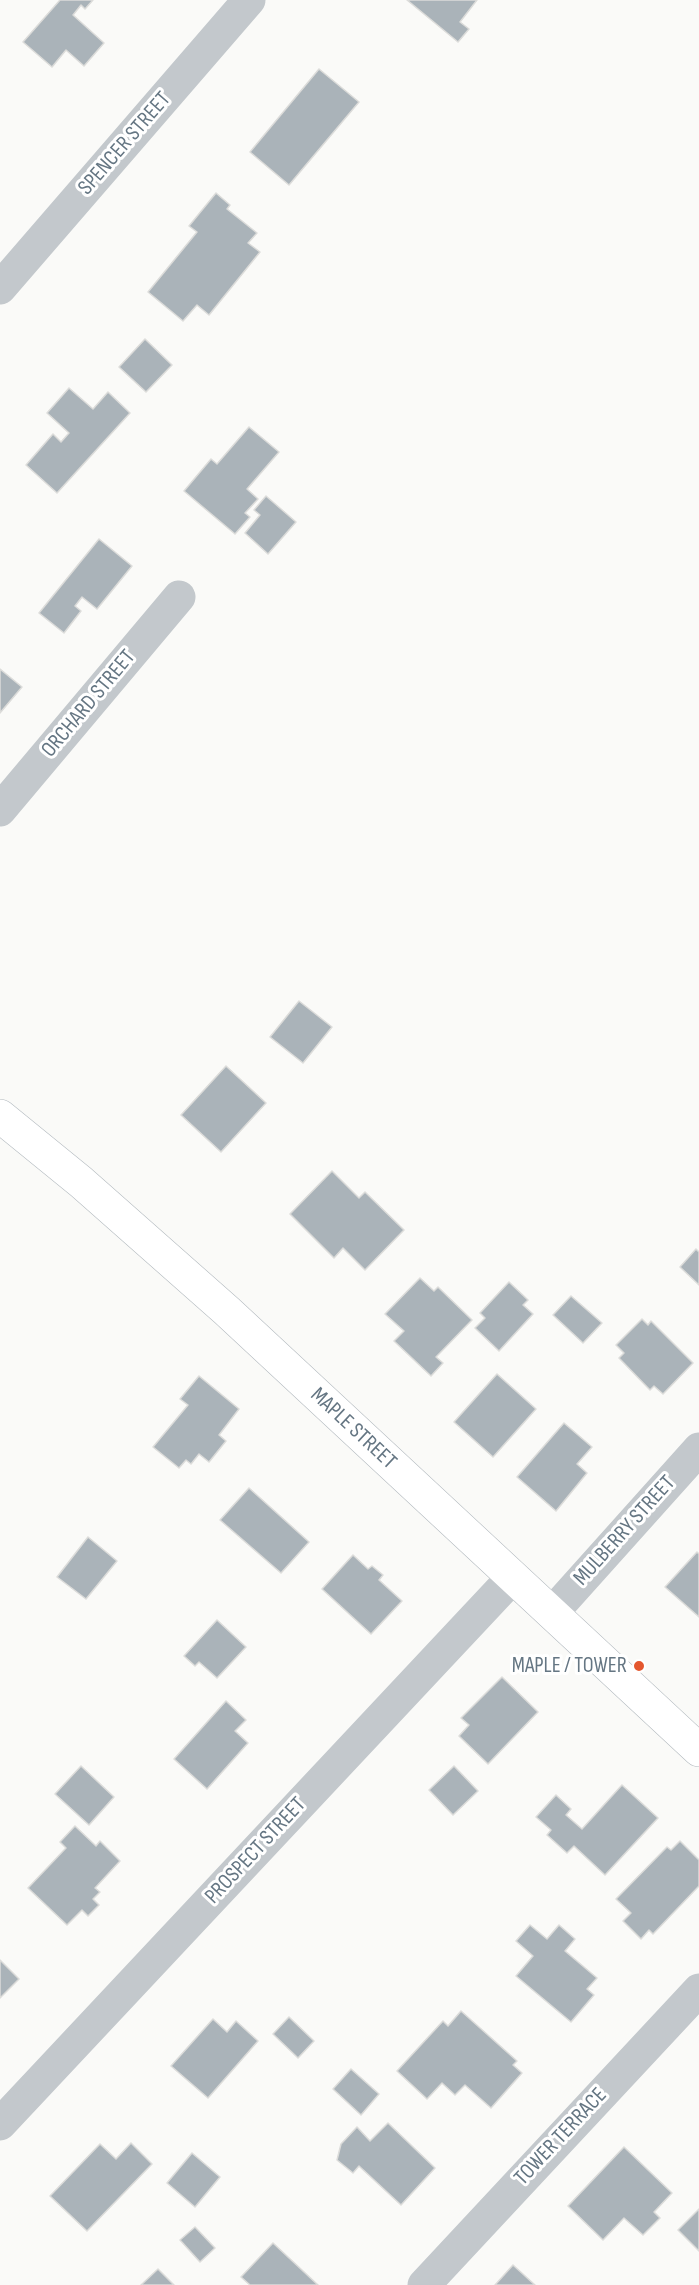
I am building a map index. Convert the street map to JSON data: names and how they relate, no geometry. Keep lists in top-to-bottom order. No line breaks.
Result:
{"streets":{"main road":["MAPLE STREET"],"street":["SPENCER STREET","ORCHARD STREET","MULBERRY STREET","PROSPECT STREET","TOWER TERRACE"]},"crossings":[["MAPLE STREET","MULBERRY STREET"],["MAPLE STREET","PROSPECT STREET"]],"places":["MAPLE / TOWER"]}
